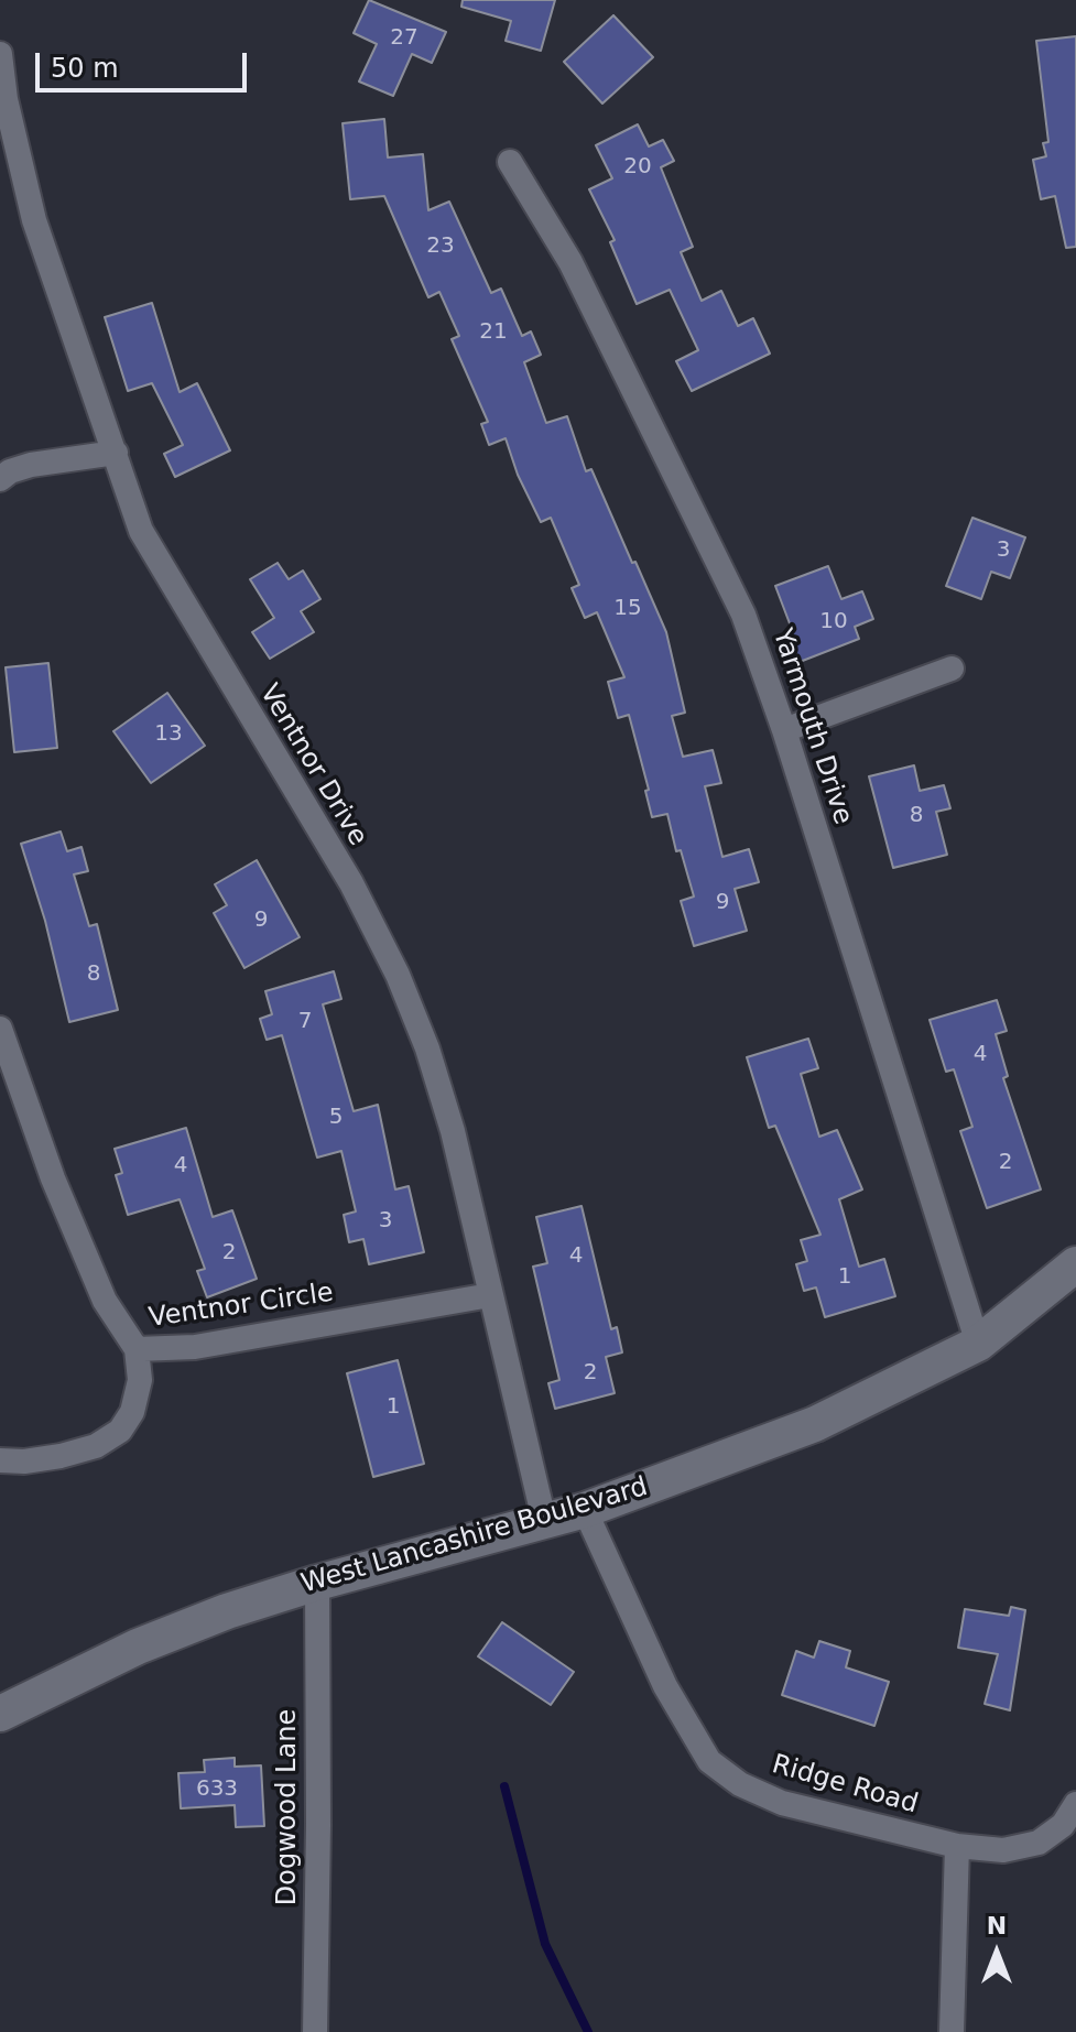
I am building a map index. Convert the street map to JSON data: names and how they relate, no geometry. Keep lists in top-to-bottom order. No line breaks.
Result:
{"streets":{"main road":["West Lancashire Boulevard"],"street":["Yarmouth Drive","Ventnor Drive","Ventnor Circle","Ridge Road","Dogwood Lane"]},"crossings":[["Yarmouth Drive","West Lancashire Boulevard"],["Ventnor Drive","Ventnor Circle"],["Ventnor Drive","West Lancashire Boulevard"],["West Lancashire Boulevard","Ridge Road"],["West Lancashire Boulevard","Dogwood Lane"]],"house_numbers":["27","20","23","21","3","15","10","13","8","9","9","8","7","4","5","2","4","3","2","4","1","2","1","633"],"scale_bar":"50 m","north":"top"}
